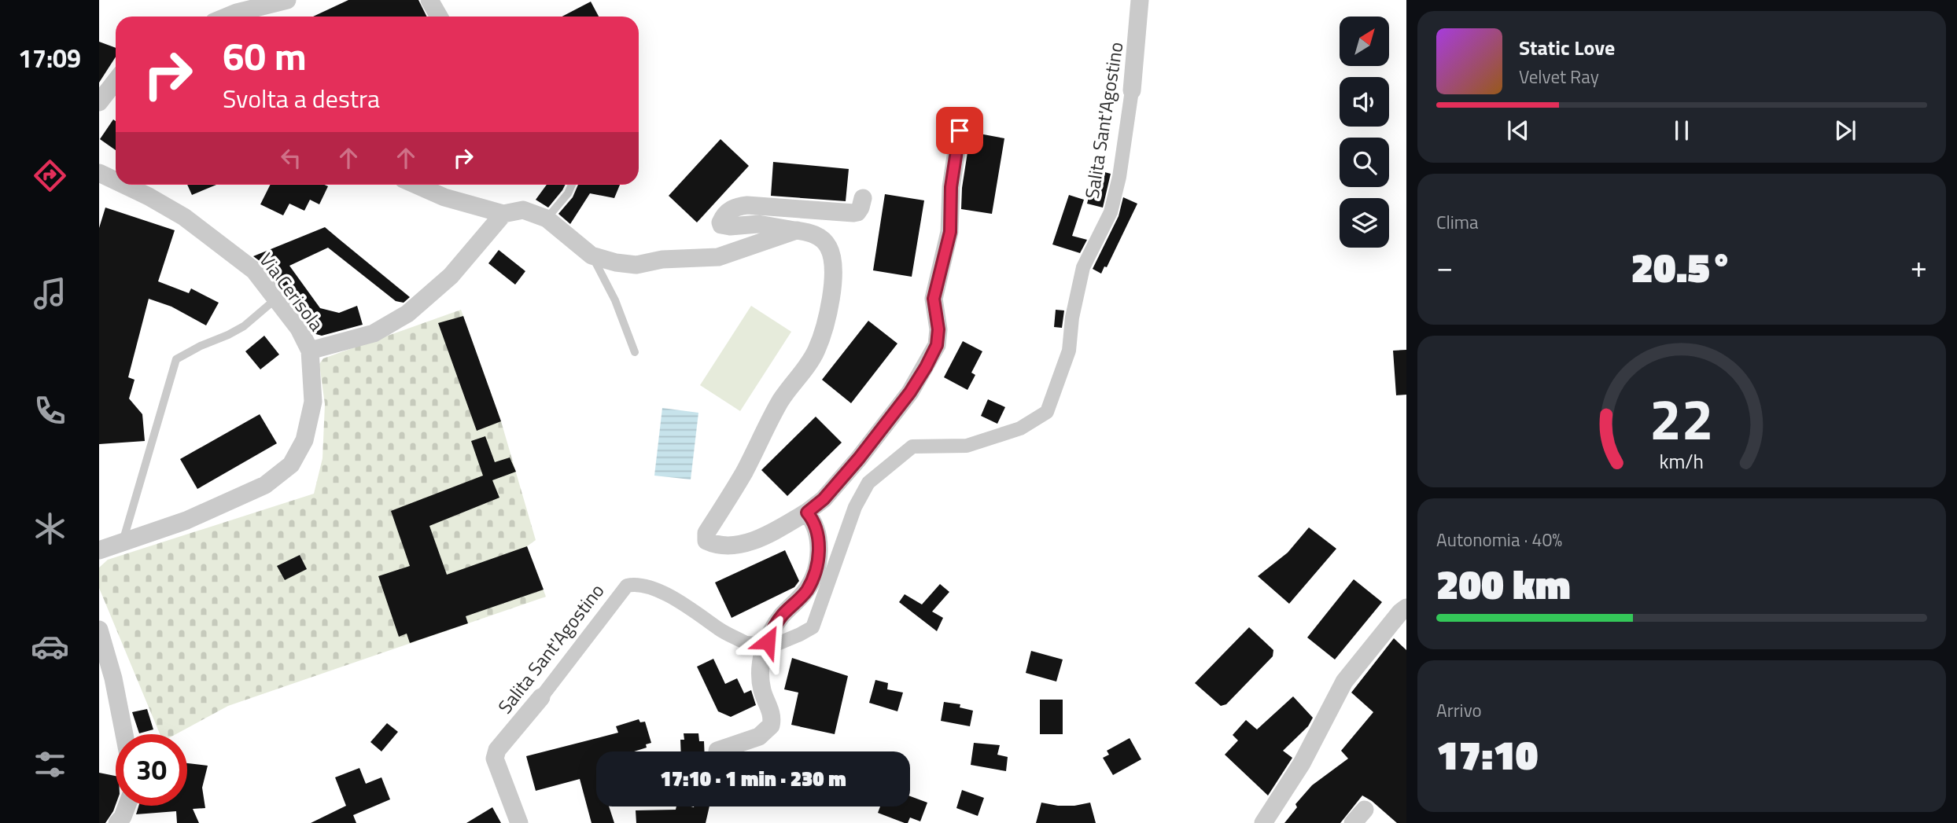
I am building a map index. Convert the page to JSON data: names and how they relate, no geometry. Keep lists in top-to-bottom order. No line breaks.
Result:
{"streets":{"street":["Salita Sant'Agostino","Via Cerisola"]},"north":"top right","page":{"tabs":"17:09","turn":["60 m","Svolta a destra"],"song":["Static Love","Velvet Ray"],"tile":["Clima",["Autonomia · 40%","200 km"],["Arrivo","17:10"]],"heat":["−","20.5°","+"],"limit":"30","trip":"17:10 · 1 min · 230 m","gauge":["22","km/h"]}}
